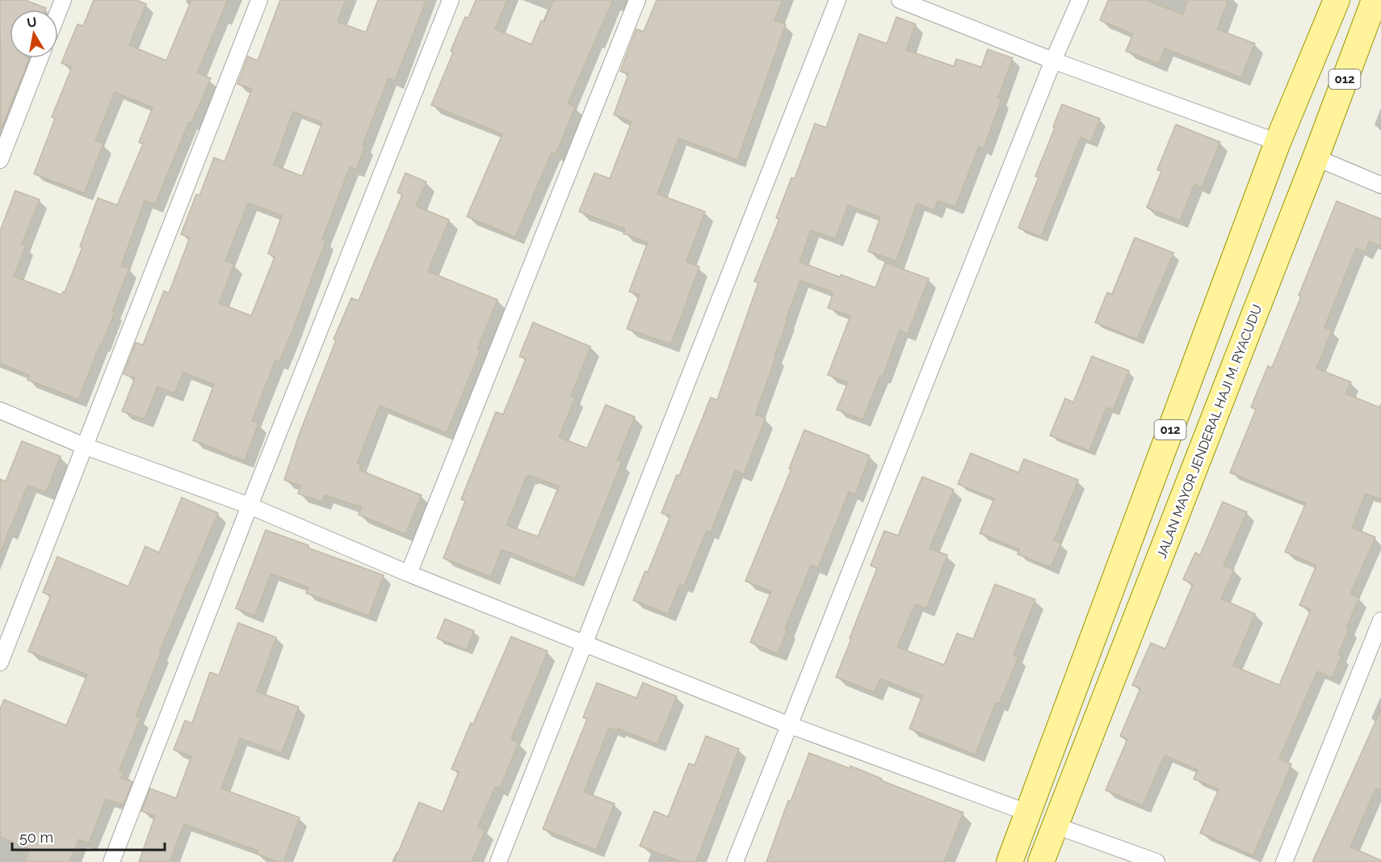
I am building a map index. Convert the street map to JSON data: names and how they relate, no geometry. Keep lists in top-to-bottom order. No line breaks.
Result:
{"streets":{"main road":["012","JALAN MAYOR JENDERAL HAJI M. RYACUDU"]},"scale_bar":"50 m","north":"top"}
